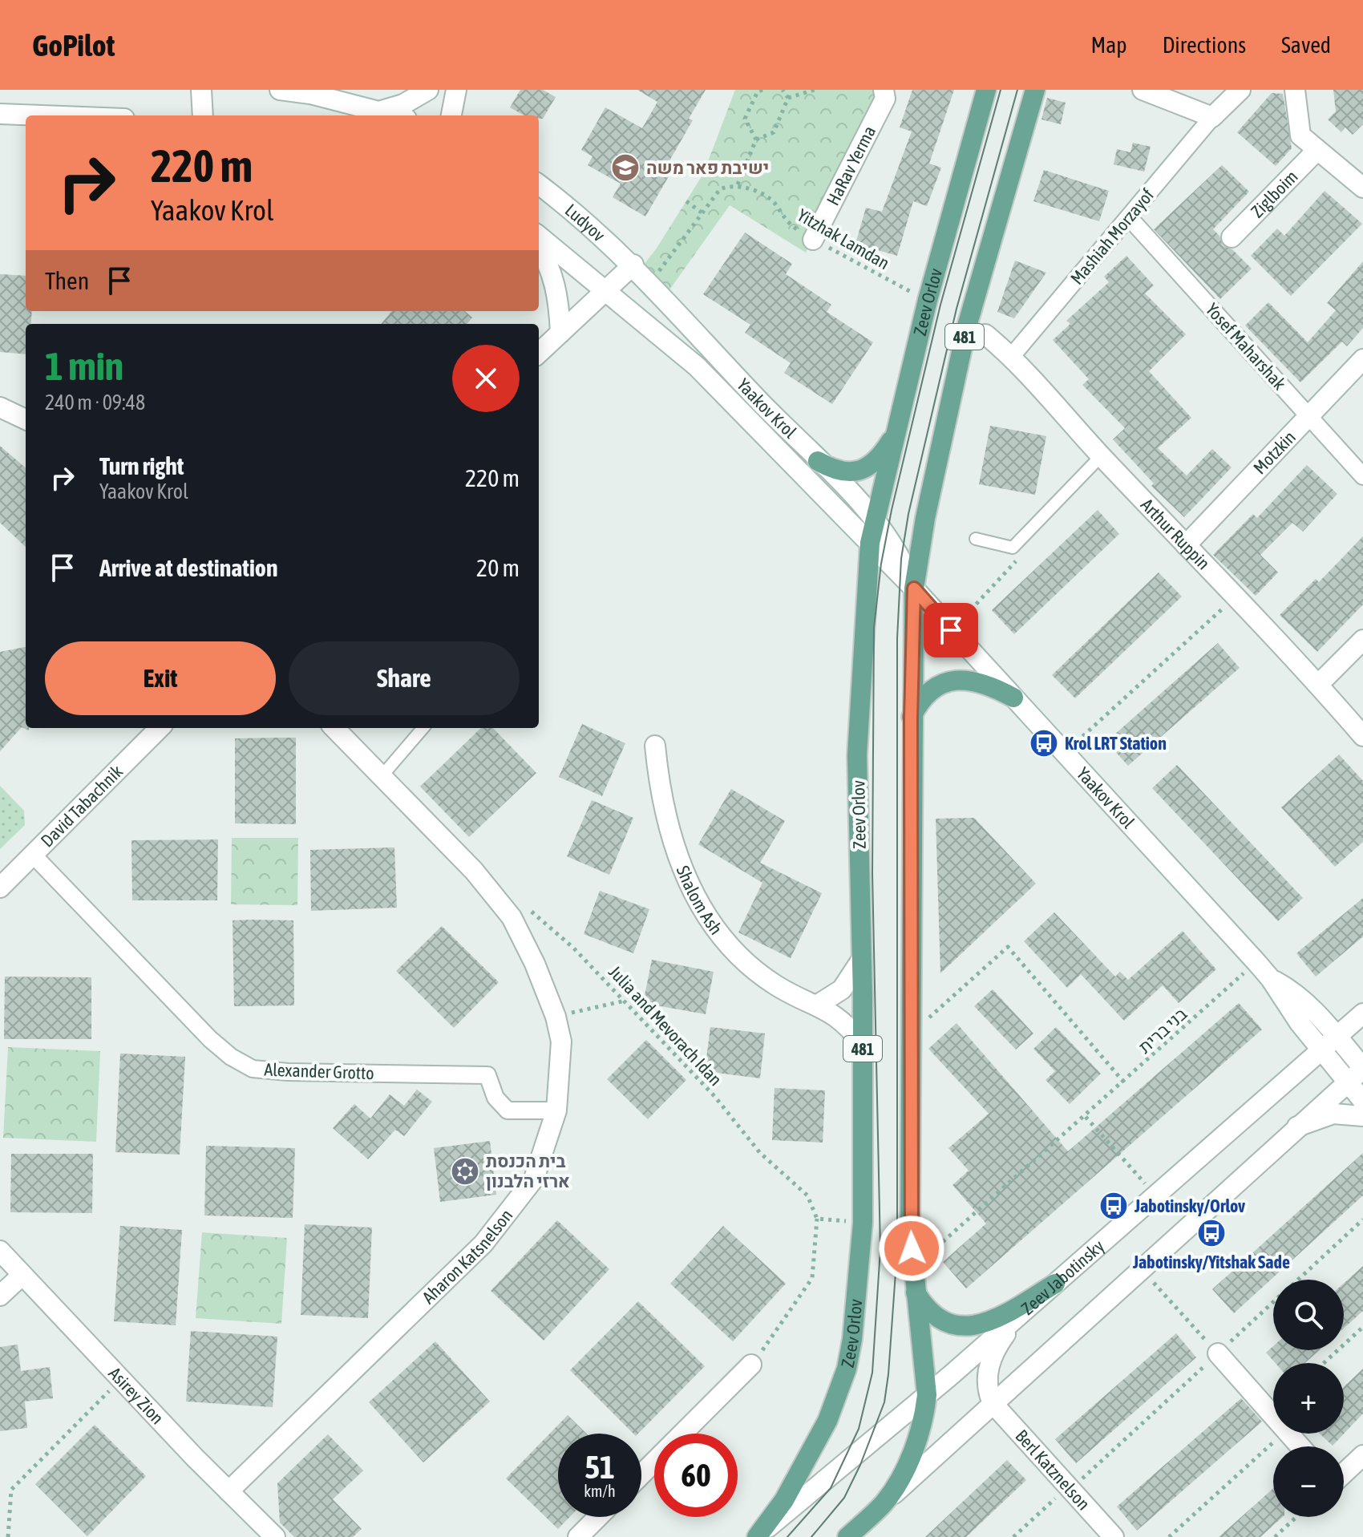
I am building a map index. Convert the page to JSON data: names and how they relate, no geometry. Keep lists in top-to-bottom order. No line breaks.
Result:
{"streets":{"main road":["Zeev Orlov","481"],"street":["HaRav Yerma","Ziglboim","Ludyov","Mashiah Morzayof","Yosef Maharshak","Yaakov Krol","Motzkin","Arthur Ruppin","David Tabachnik","Shalom Ash","Alexander Grotto","Aharon Katsnelson","Zeev Jabotinsky","Asirey Zion","Berl Katznelson"],"path":["Yitzhak Lamdan","Julia and Mevorach Idan","בני ברית"]},"crossings":[["HaRav Yerma","Yitzhak Lamdan"],["Ludyov","Yaakov Krol"],["Mashiah Morzayof","Yosef Maharshak"],["Mashiah Morzayof","Arthur Ruppin"],["Yitzhak Lamdan","Zeev Orlov"],["Zeev Orlov","Yaakov Krol"],["Zeev Orlov","Shalom Ash"],["Zeev Orlov","Zeev Jabotinsky"],["481","Yaakov Krol"],["481","בני ברית"],["481","Zeev Jabotinsky"],["481","Berl Katznelson"],["Yosef Maharshak","Motzkin"],["Yaakov Krol","בני ברית"],["Yaakov Krol","Zeev Jabotinsky"],["Motzkin","Arthur Ruppin"],["David Tabachnik","Alexander Grotto"],["Alexander Grotto","Aharon Katsnelson"],["Aharon Katsnelson","Asirey Zion"]],"places":{"school or university":["ישיבת פאר משה"],"bus stop":["Krol LRT Station","Jabotinsky/Orlov","Jabotinsky/Yitshak Sade"],"synagogue":["בית הכנסת ארזי הלבנון"]},"page":{"header":"GoPilot","nav":["Map","Directions","Saved"],"turn":["220 m","Yaakov Krol"],"then":"Then","heading":["1 min","240 m · 09:48"],"list":[{"name":"Turn right","note":"Yaakov Krol","value":"220 m"},{"name":"Arrive at destination","value":"20 m"}],"buttons":["Exit","Share"],"map_buttons":["+","−"],"speed":"51 km/h","limit":"60"}}
